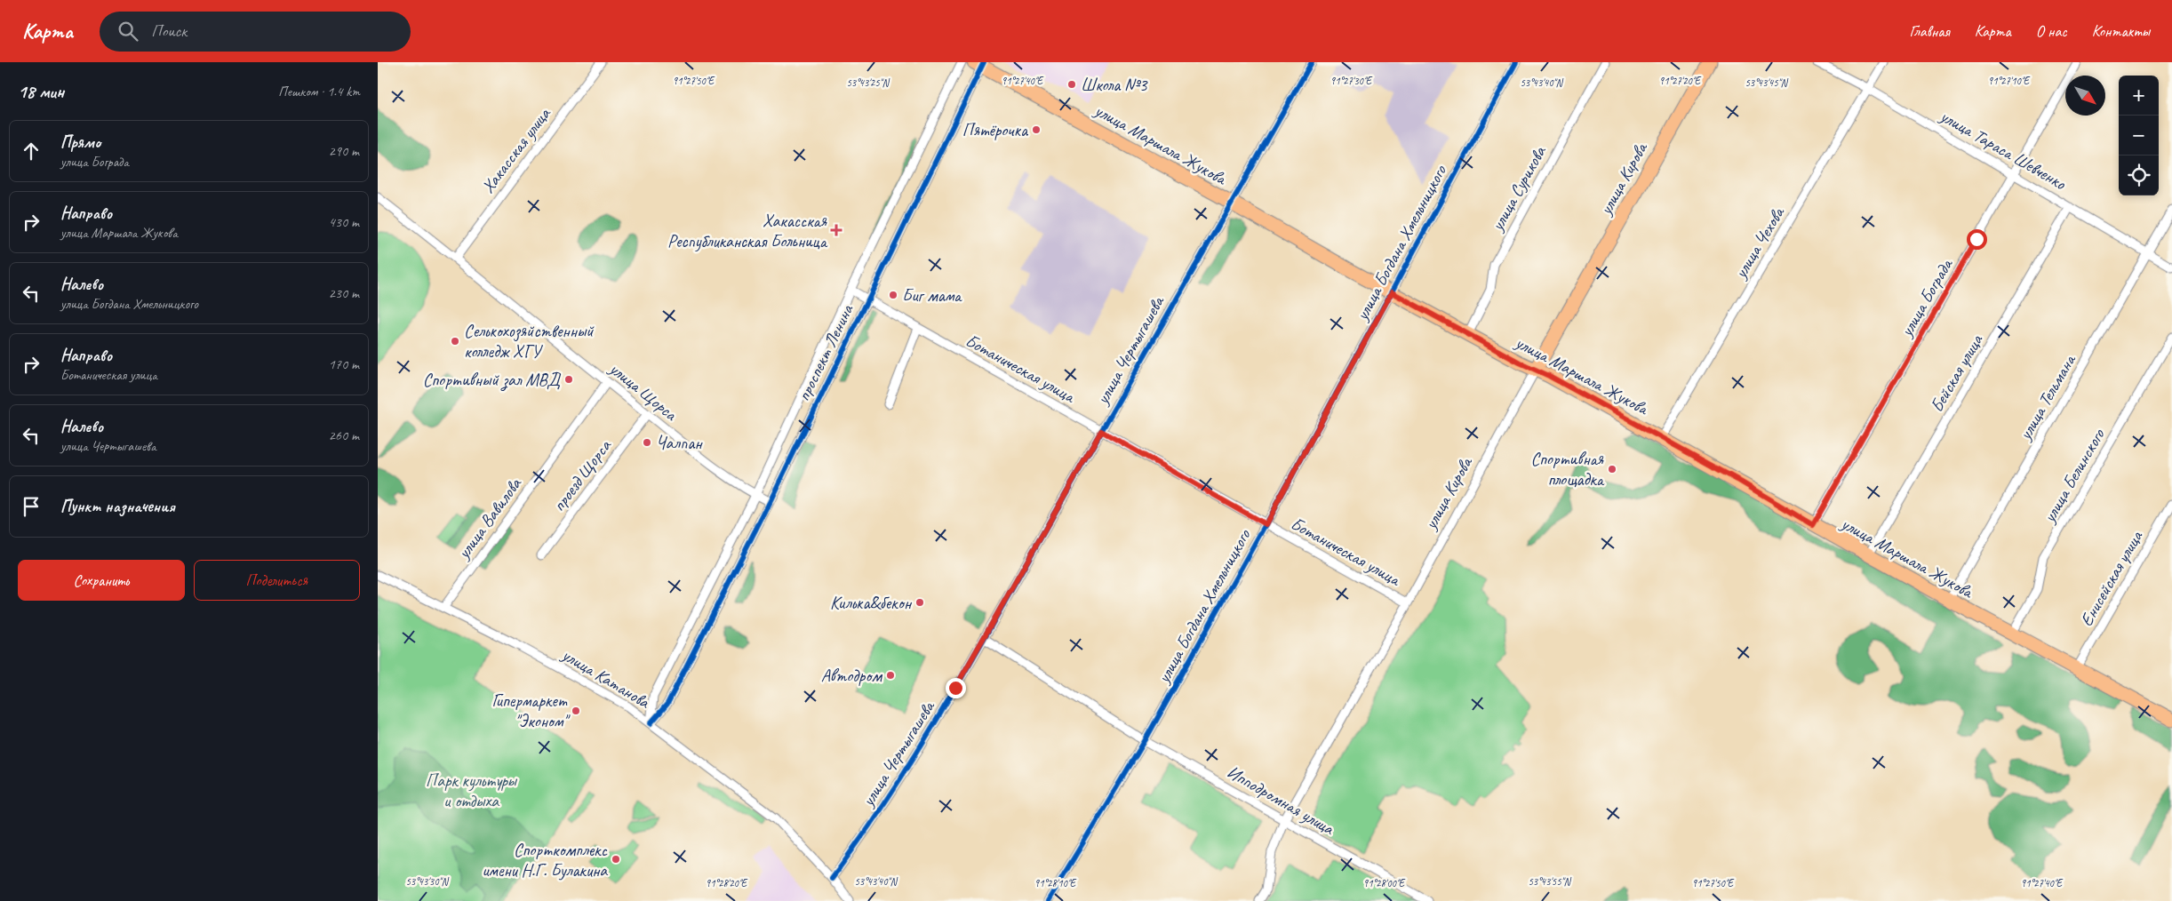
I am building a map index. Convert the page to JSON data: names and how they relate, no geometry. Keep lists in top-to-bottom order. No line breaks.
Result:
{"streets":{"main road":["улица Маршала Жукова","улица Кирова"],"street":["улица Тараса Шевченко","Хакасская улица","улица Сурикова","улица Богдана Хмельницкого","улица Чехова","улица Бограда","улица Чертыгашева","проспект Ленина","Ботаническая улица","Бейская улица","улица Щорса","улица Тельмана","проезд Щорса","улица Белинского","улица Вавилова","Енисейская улица","улица Катанова","Ипподромная улица"]},"crossings":[["улица Маршала Жукова","улица Кирова"],["улица Маршала Жукова","улица Сурикова"],["улица Маршала Жукова","улица Богдана Хмельницкого"],["улица Маршала Жукова","улица Чехова"],["улица Маршала Жукова","улица Бограда"],["улица Маршала Жукова","улица Чертыгашева"],["улица Маршала Жукова","проспект Ленина"],["улица Маршала Жукова","Бейская улица"],["улица Маршала Жукова","улица Тельмана"],["улица Маршала Жукова","улица Белинского"],["улица Маршала Жукова","Енисейская улица"],["улица Тараса Шевченко","улица Чехова"],["улица Тараса Шевченко","улица Бограда"],["улица Тараса Шевченко","Бейская улица"],["улица Тараса Шевченко","улица Тельмана"],["Хакасская улица","улица Щорса"],["улица Кирова","Ботаническая улица"],["улица Кирова","Ипподромная улица"],["улица Богдана Хмельницкого","Ботаническая улица"],["улица Богдана Хмельницкого","Ипподромная улица"],["улица Чертыгашева","Ботаническая улица"],["улица Чертыгашева","улица Катанова"],["улица Чертыгашева","Ипподромная улица"],["проспект Ленина","Ботаническая улица"],["проспект Ленина","улица Щорса"],["проспект Ленина","улица Катанова"],["улица Щорса","проезд Щорса"],["улица Щорса","улица Вавилова"],["улица Вавилова","улица Катанова"]],"parks":["Парк культуры и отдыха"],"places":{"other":["Школа №3","Пятёрочка","Биг мама","Селькохозяйственный колледж ХГУ","Спортивный зал МВД","Чалпан","Спортивная площадка","Килька&бекон","Автодром","Гипермаркет \"Эконом\"","Спорткомплекс имени Н.Г. Булакина"],"health":["Хакасская Республиканская Больница"]},"north":"bottom right","page":{"header":"Карта","search":"Поиск","nav":["Главная","Карта","О нас","Контакты"],"heading":["18 мин","Пешком · 1.4 km"],"map_buttons":["+","−"],"list":[["Прямо","улица Бограда","290 m"],["Направо","улица Маршала Жукова","430 m"],["Налево","улица Богдана Хмельницкого","230 m"],["Направо","Ботаническая улица","170 m"],["Налево","улица Чертыгашева","260 m"],"Пункт назначения"],"buttons":["Сохранить","Поделиться"]},"coordinates":["91°27'30\"E","91°27'10\"E","91°27'50\"E","91°27'40\"E","91°27'20\"E","53°43'40\"N","53°43'25\"N","53°43'45\"N","53°43'30\"N","53°43'55\"N","91°28'20\"E","91°28'10\"E","91°28'00\"E"]}
